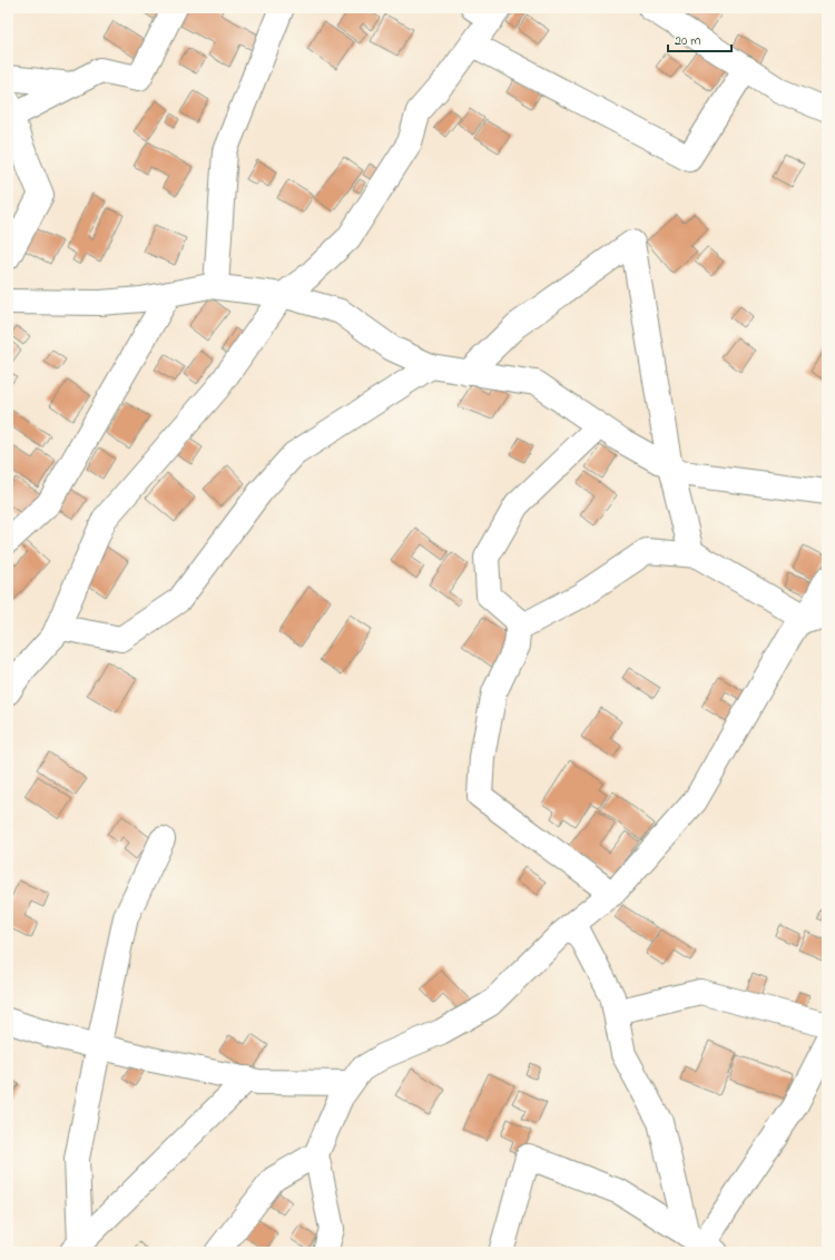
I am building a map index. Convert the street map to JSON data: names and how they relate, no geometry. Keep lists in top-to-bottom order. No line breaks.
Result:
{"scale_bar":"20 m"}
